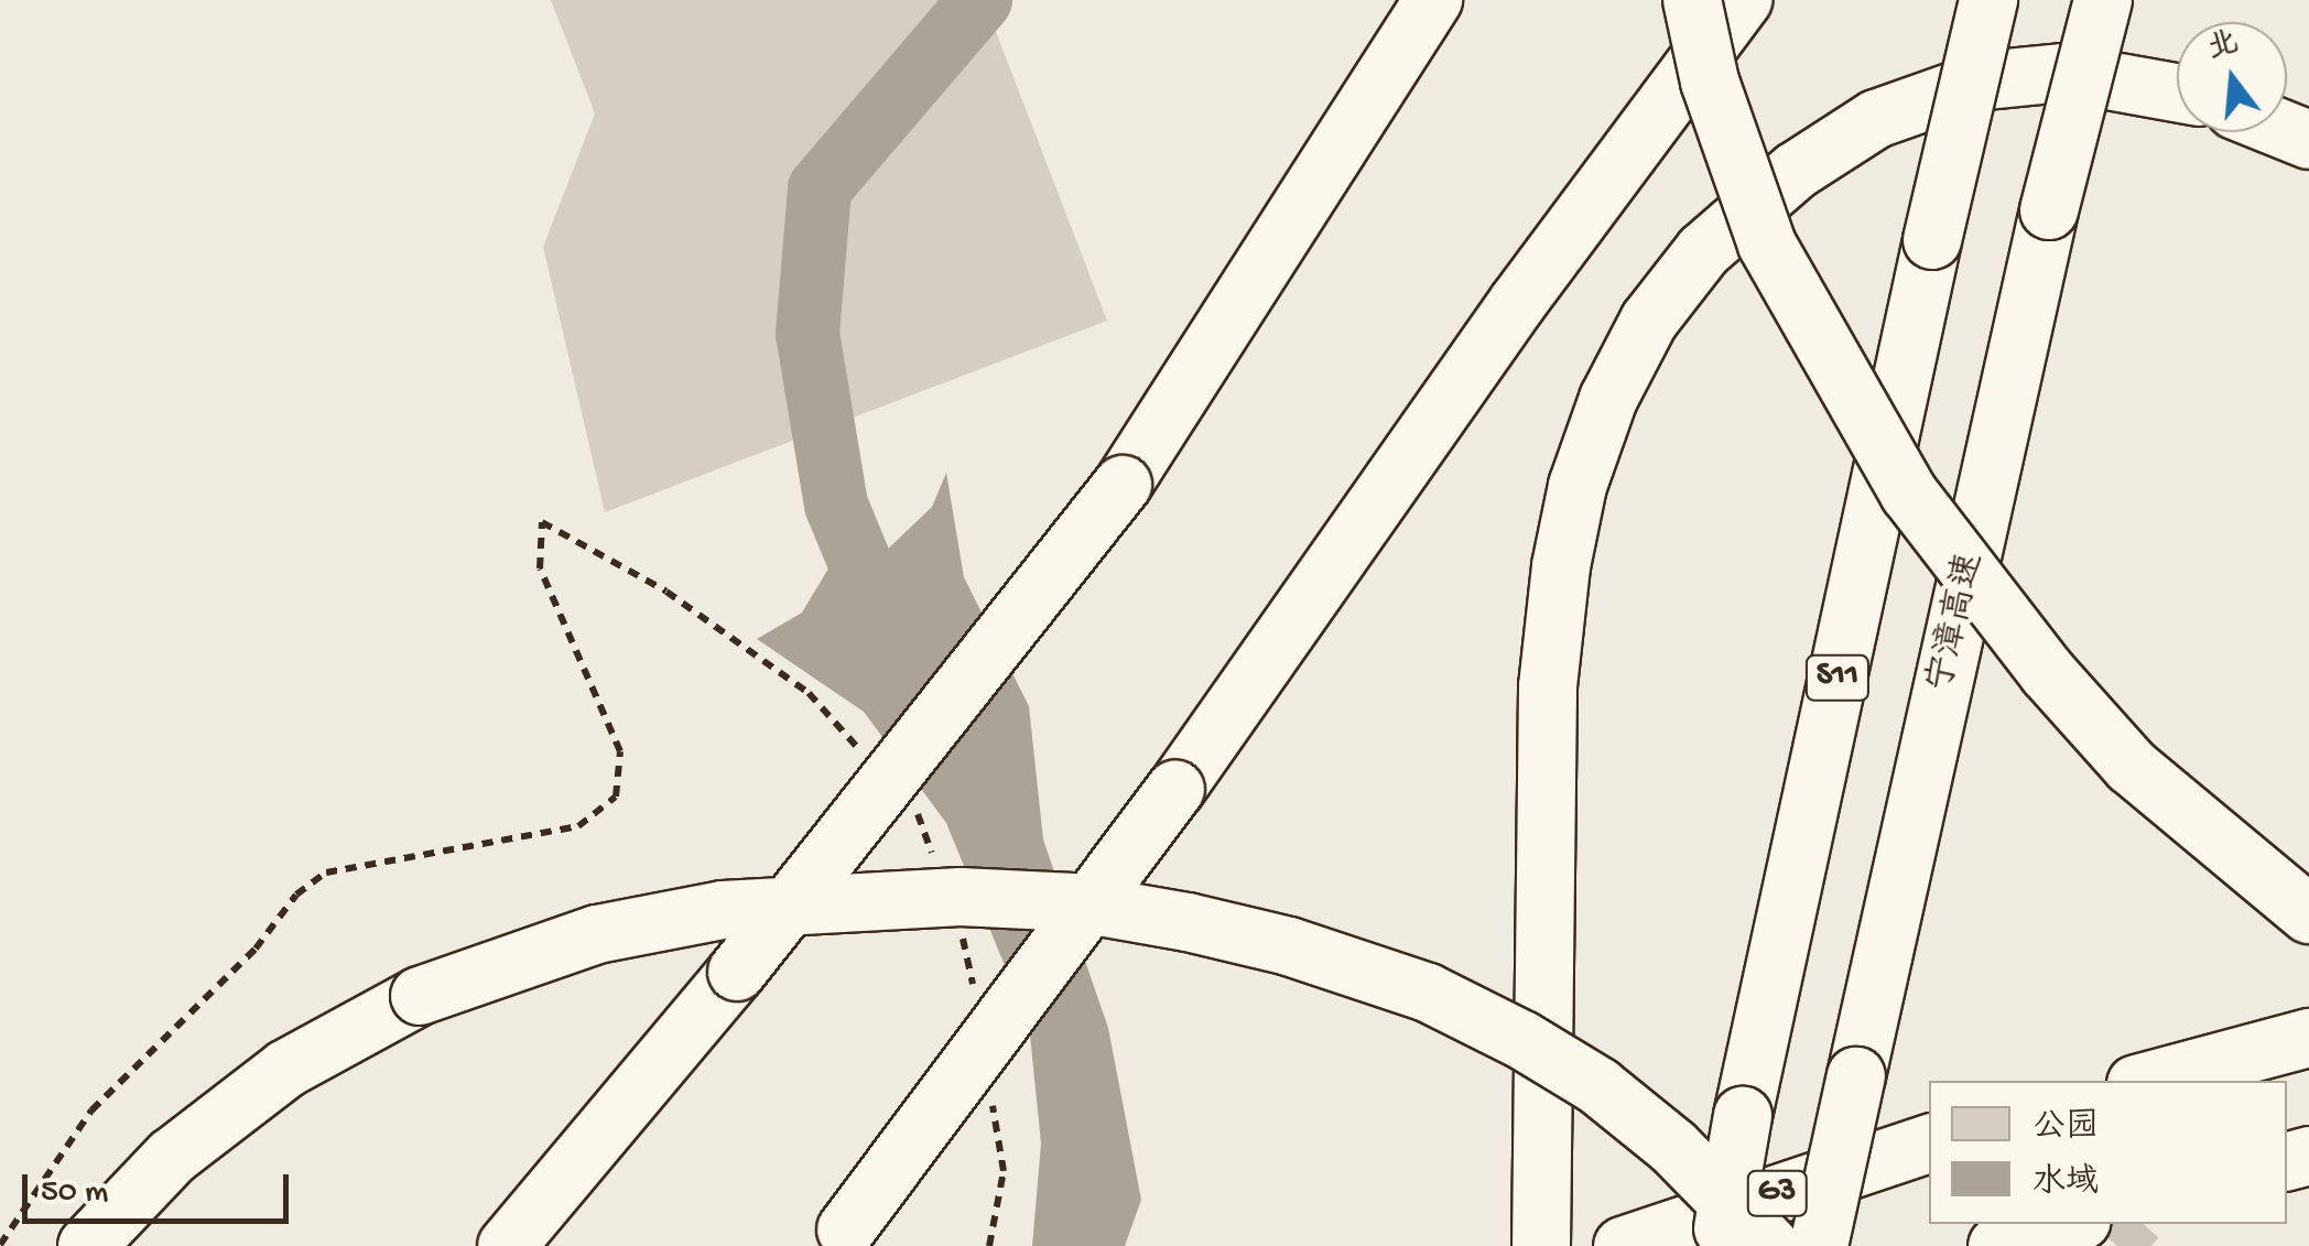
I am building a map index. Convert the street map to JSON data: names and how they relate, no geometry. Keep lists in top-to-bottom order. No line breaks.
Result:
{"streets":{"highway":["宁漳高速","S11","G3"]},"legend":["公园","水域"],"scale_bar":"50 m","north":"top"}
